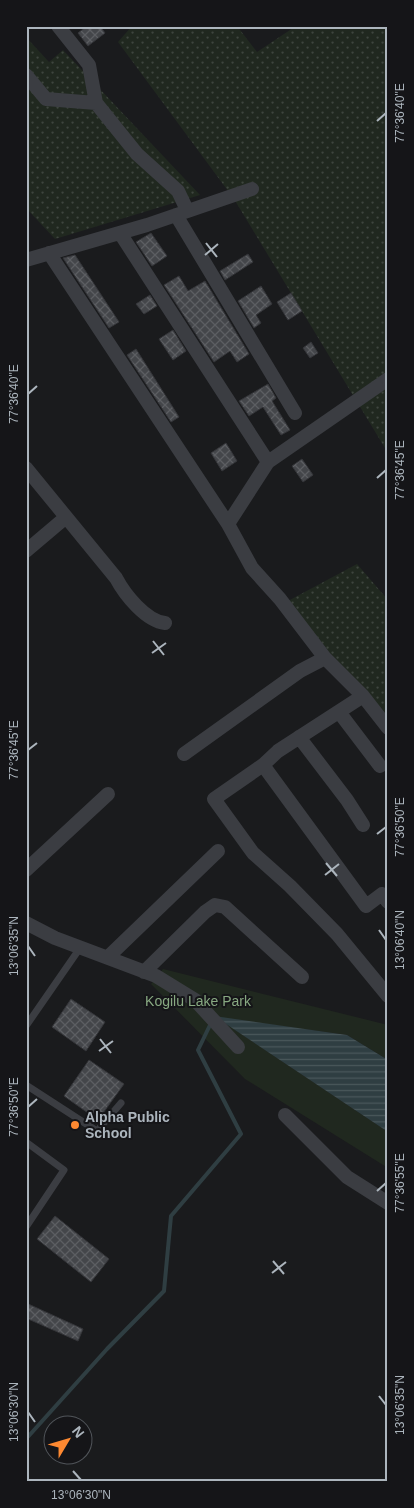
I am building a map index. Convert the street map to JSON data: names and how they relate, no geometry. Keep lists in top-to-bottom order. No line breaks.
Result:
{"parks":["Kogilu Lake Park"],"places":["Alpha Public School"],"north":"top right","coordinates":["77°36'40\"E","77°36'45\"E","77°36'50\"E","13°06'40\"N","13°06'35\"N","77°36'55\"E","13°06'30\"N"]}
